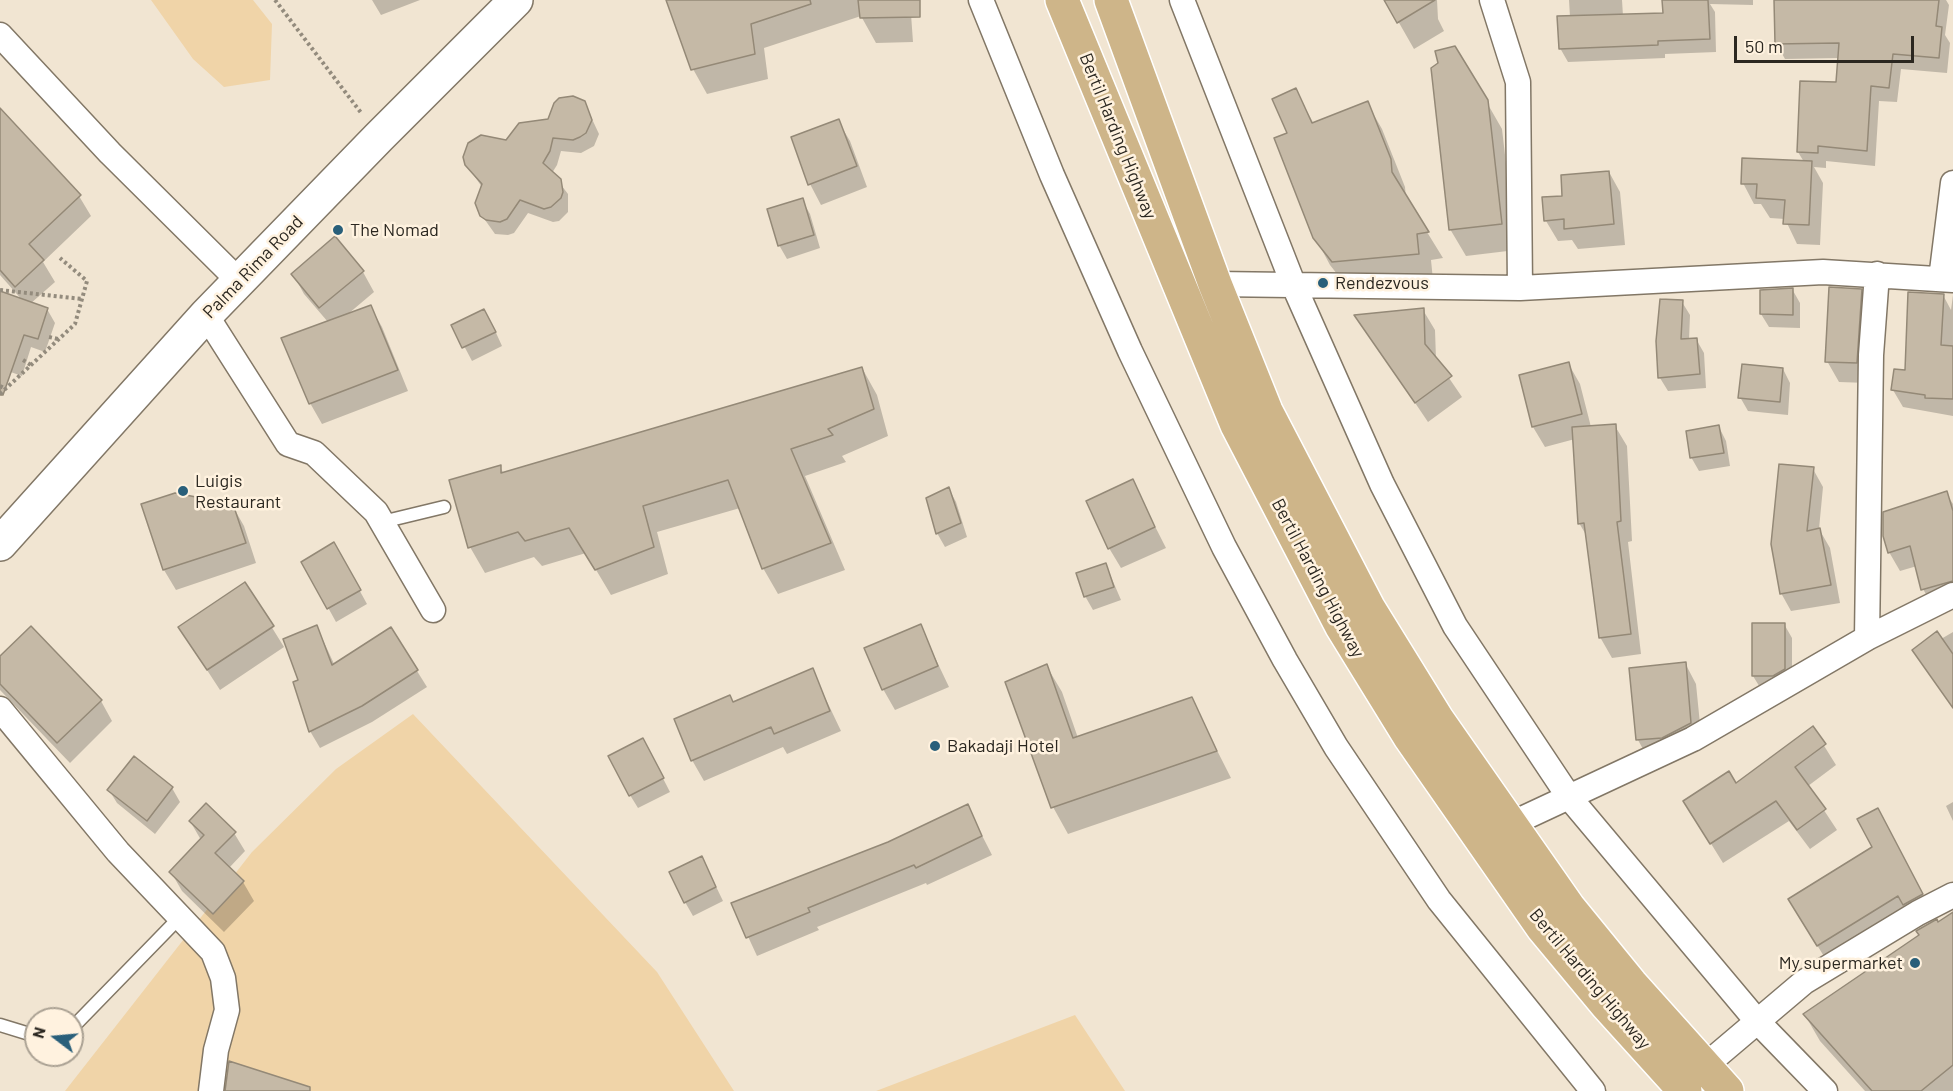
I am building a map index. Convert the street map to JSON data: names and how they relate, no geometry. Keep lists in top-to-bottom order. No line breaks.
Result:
{"streets":{"main road":["Bertil Harding Highway"],"street":["Palma Rima Road"]},"places":["The Nomad","Rendezvous","Luigis Restaurant","Bakadaji Hotel","My supermarket"],"scale_bar":"50 m","north":"left"}
